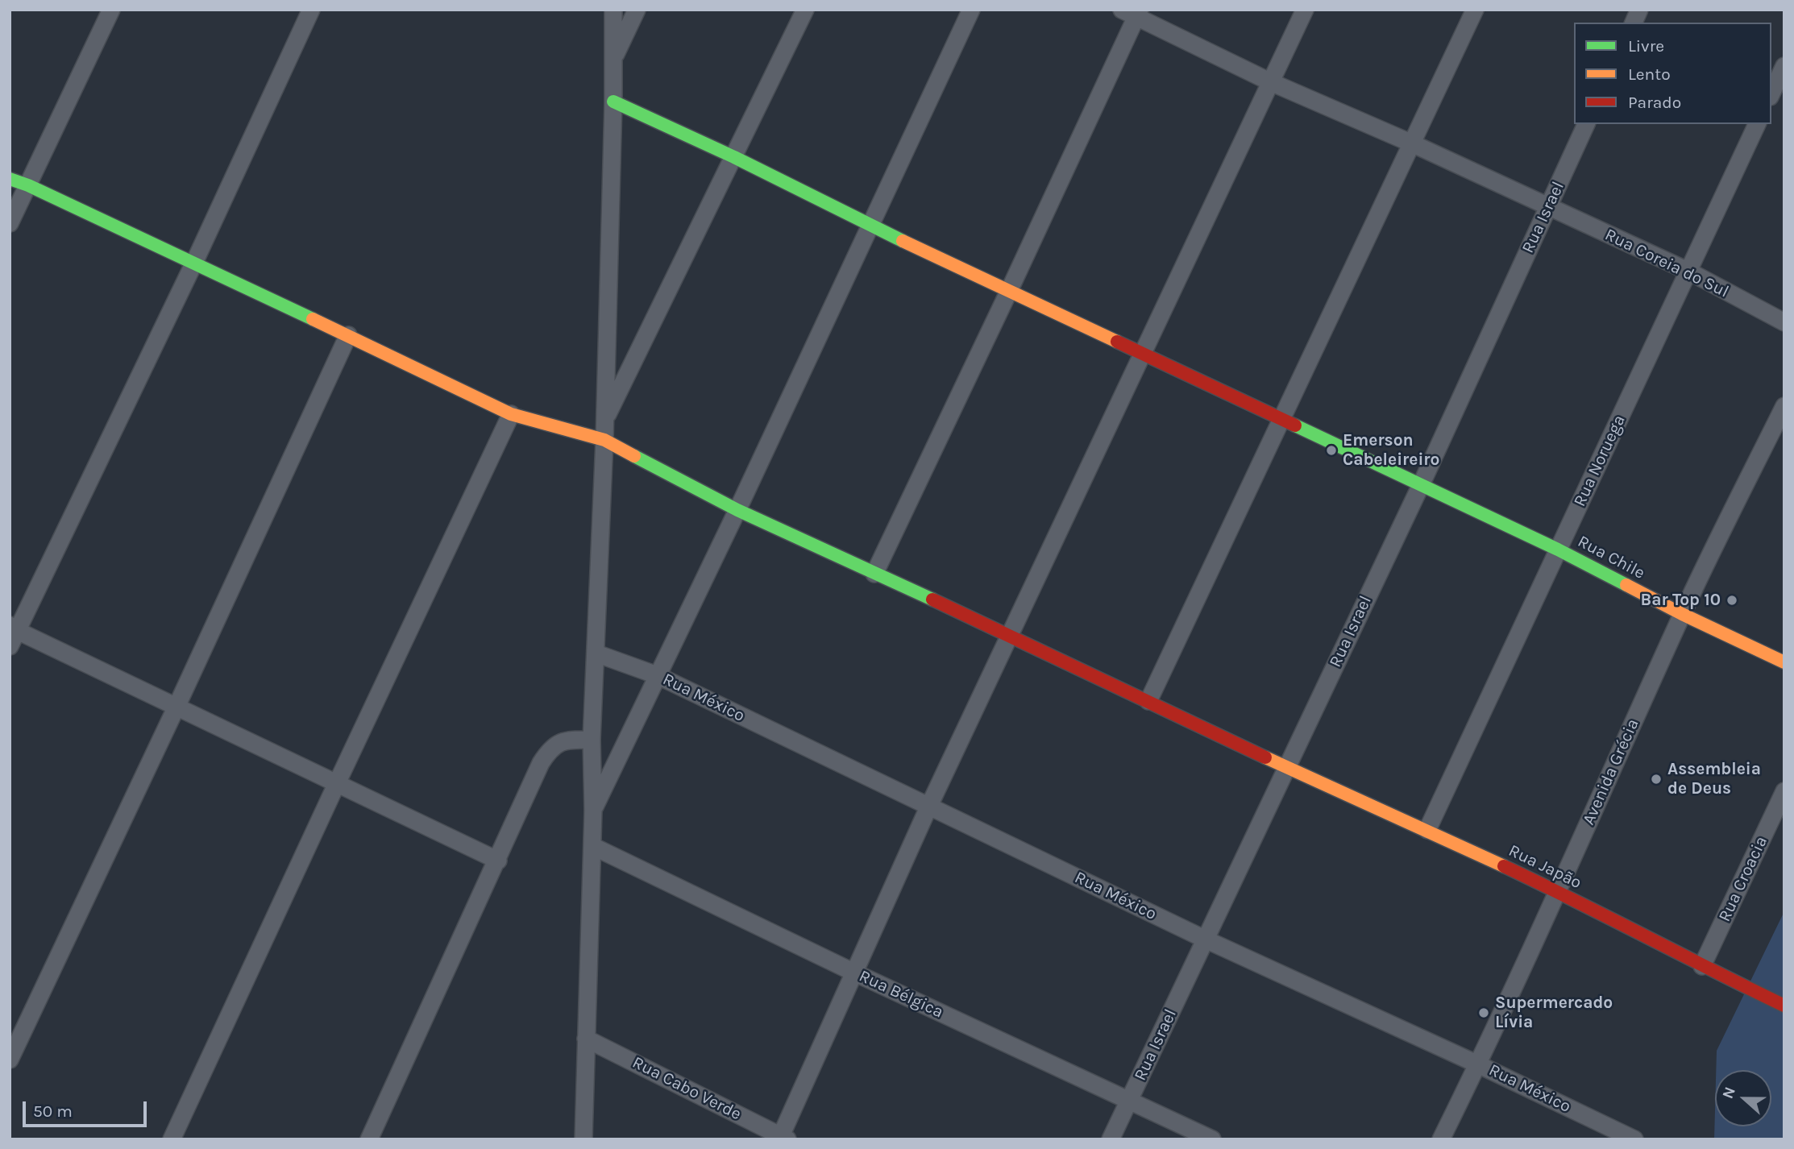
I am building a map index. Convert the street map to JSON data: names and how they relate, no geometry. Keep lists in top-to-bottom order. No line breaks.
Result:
{"streets":{"street":["Rua Israel","Rua Coreia do Sul","Rua Noruega","Rua Chile","Rua México","Avenida Grécia","Rua Japão","Rua Croacia","Rua Bélgica","Rua Cabo Verde"]},"crossings":[["Rua Israel","Rua Coreia do Sul"],["Rua Israel","Rua Chile"],["Rua Israel","Rua México"],["Rua Israel","Rua Japão"],["Rua Israel","Rua Bélgica"],["Rua Coreia do Sul","Rua Noruega"],["Rua Noruega","Rua Chile"],["Rua Noruega","Rua Japão"],["Rua Chile","Avenida Grécia"],["Rua México","Avenida Grécia"],["Avenida Grécia","Rua Japão"],["Rua Japão","Rua Croacia"]],"places":["Emerson Cabeleireiro","Bar Top 10","Assembleia de Deus","Supermercado Lívia"],"legend":["Livre","Lento","Parado"],"scale_bar":"50 m","north":"left"}
